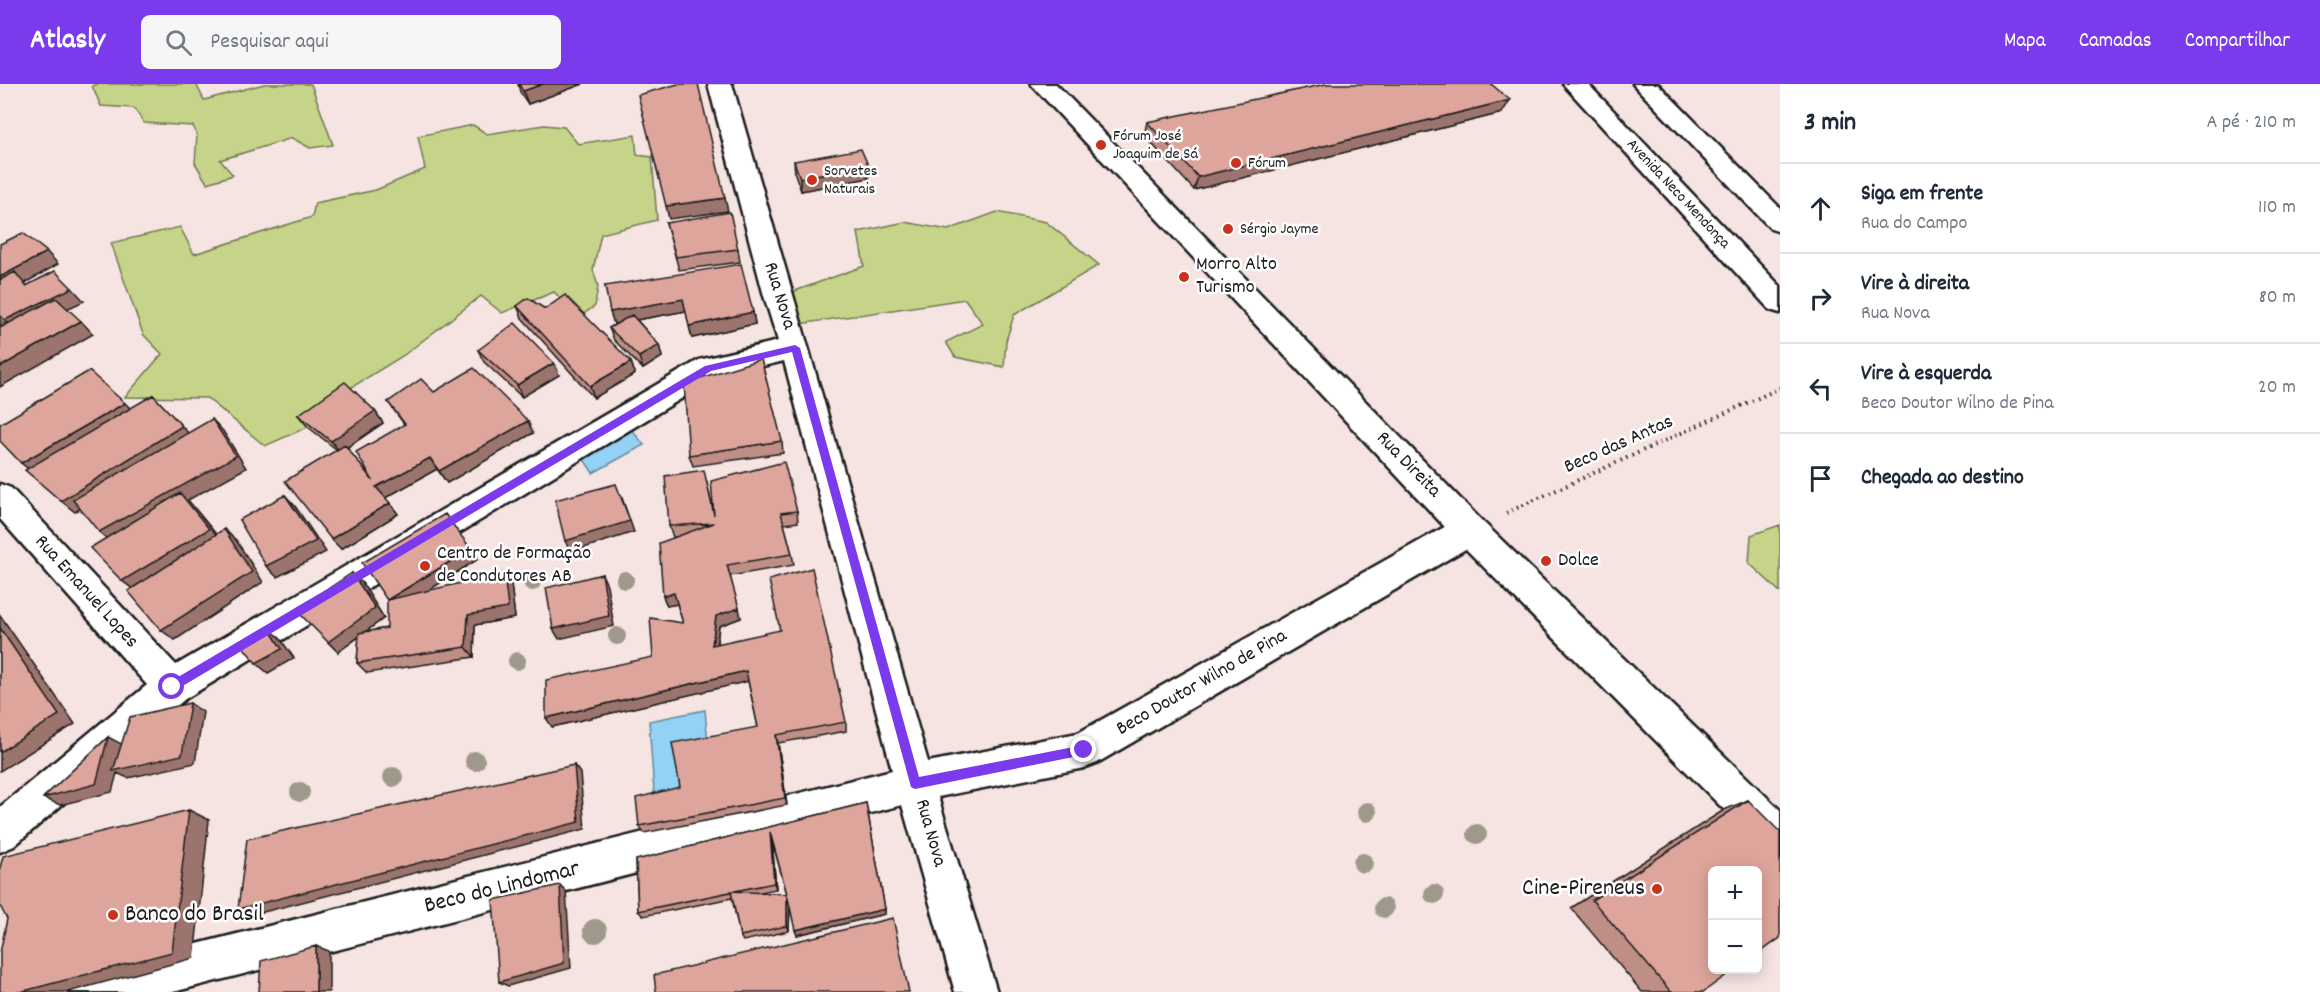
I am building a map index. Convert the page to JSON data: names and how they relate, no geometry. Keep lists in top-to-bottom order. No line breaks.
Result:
{"streets":{"street":["Avenida Neco Mendonça","Rua Nova","Rua Direita","Rua Emanuel Lopes","Beco Doutor Wilno de Pina","Beco do Lindomar"],"path":["Beco das Antas"]},"crossings":[["Rua Nova","Beco Doutor Wilno de Pina"],["Rua Nova","Beco do Lindomar"],["Beco das Antas","Rua Direita"],["Beco das Antas","Beco Doutor Wilno de Pina"],["Rua Direita","Beco Doutor Wilno de Pina"],["Beco Doutor Wilno de Pina","Beco do Lindomar"]],"places":["Fórum José Joaquim de Sá","Fórum","Sorvetes Naturais","Sérgio Jayme","Morro Alto Turismo","Dolce","Centro de Formação de Condutores AB","Cine-Pireneus","Banco do Brasil"],"page":{"header":"Atlasly","search":"Pesquisar aqui","nav":["Mapa","Camadas","Compartilhar"],"heading":["3 min","A pé · 210 m"],"list":[["Siga em frente","Rua do Campo","110 m"],["Vire à direita","Rua Nova","80 m"],["Vire à esquerda","Beco Doutor Wilno de Pina","20 m"],"Chegada ao destino"],"map_buttons":["+","−"]}}
